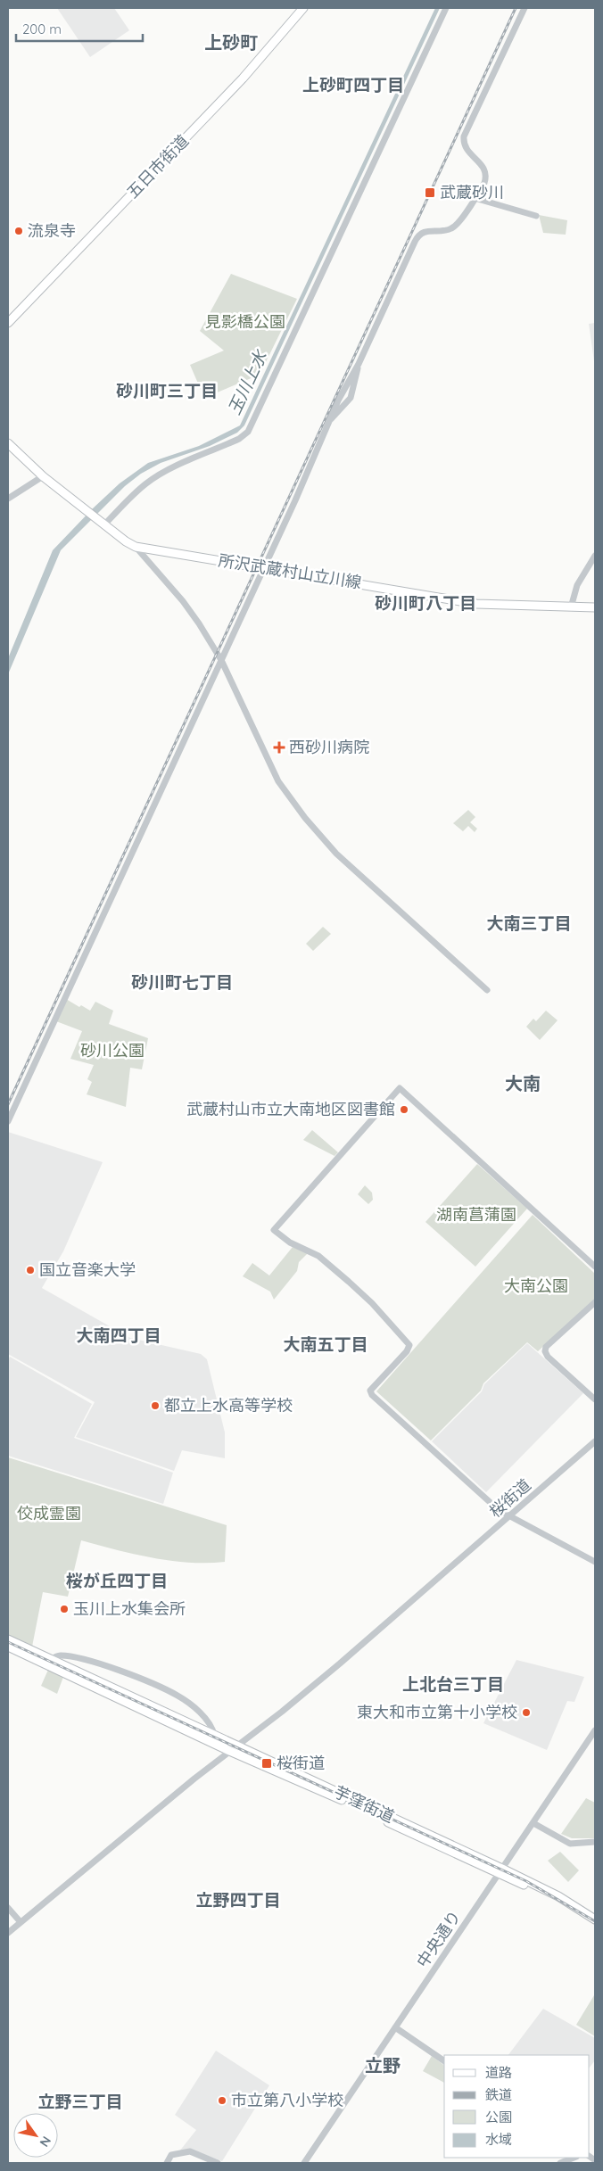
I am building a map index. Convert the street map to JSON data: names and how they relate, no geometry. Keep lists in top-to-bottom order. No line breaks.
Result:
{"streets":{"main road":["五日市街道","所沢武蔵村山立川線","芋窪街道"],"street":["桜街道","中央通り"]},"crossings":[["桜街道","芋窪街道"],["芋窪街道","中央通り"]],"districts":["上砂町","上砂町四丁目","砂川町三丁目","砂川町八丁目","大南三丁目","砂川町七丁目","大南","大南四丁目","大南五丁目","桜が丘四丁目","上北台三丁目","立野四丁目","立野","立野三丁目"],"water":["玉川上水"],"parks":["見影橋公園","砂川公園","湖南菖蒲園","大南公園","佼成霊園"],"places":{"transit":["武蔵砂川","桜街道"],"other":["流泉寺","武蔵村山市立大南地区図書館","国立音楽大学","都立上水高等学校","玉川上水集会所","東大和市立第十小学校","市立第八小学校"],"health":["西砂川病院"]},"legend":["道路","鉄道","公園","水域"],"scale_bar":"200 m","north":"bottom right"}
